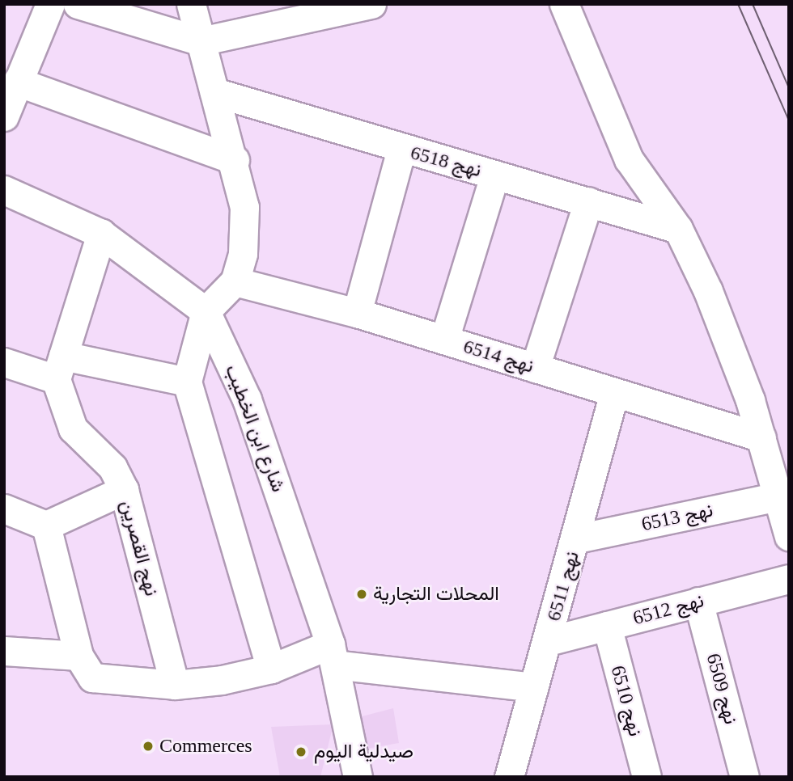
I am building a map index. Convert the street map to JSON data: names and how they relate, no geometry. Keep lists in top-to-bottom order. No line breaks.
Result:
{"streets":{"street":["نهج 6518","نهج 6514","شارع ابن الخطيب","نهج 6513","نهج القصرين","نهج 6511","نهج 6512","نهج 6509","نهج 6510"]},"crossings":[["نهج 6514","نهج 6511"],["نهج 6513","نهج 6511"],["نهج 6511","نهج 6512"],["نهج 6512","نهج 6509"],["نهج 6512","نهج 6510"]],"places":["المحلات التجارية","Commerces","صيدلية اليوم"]}
